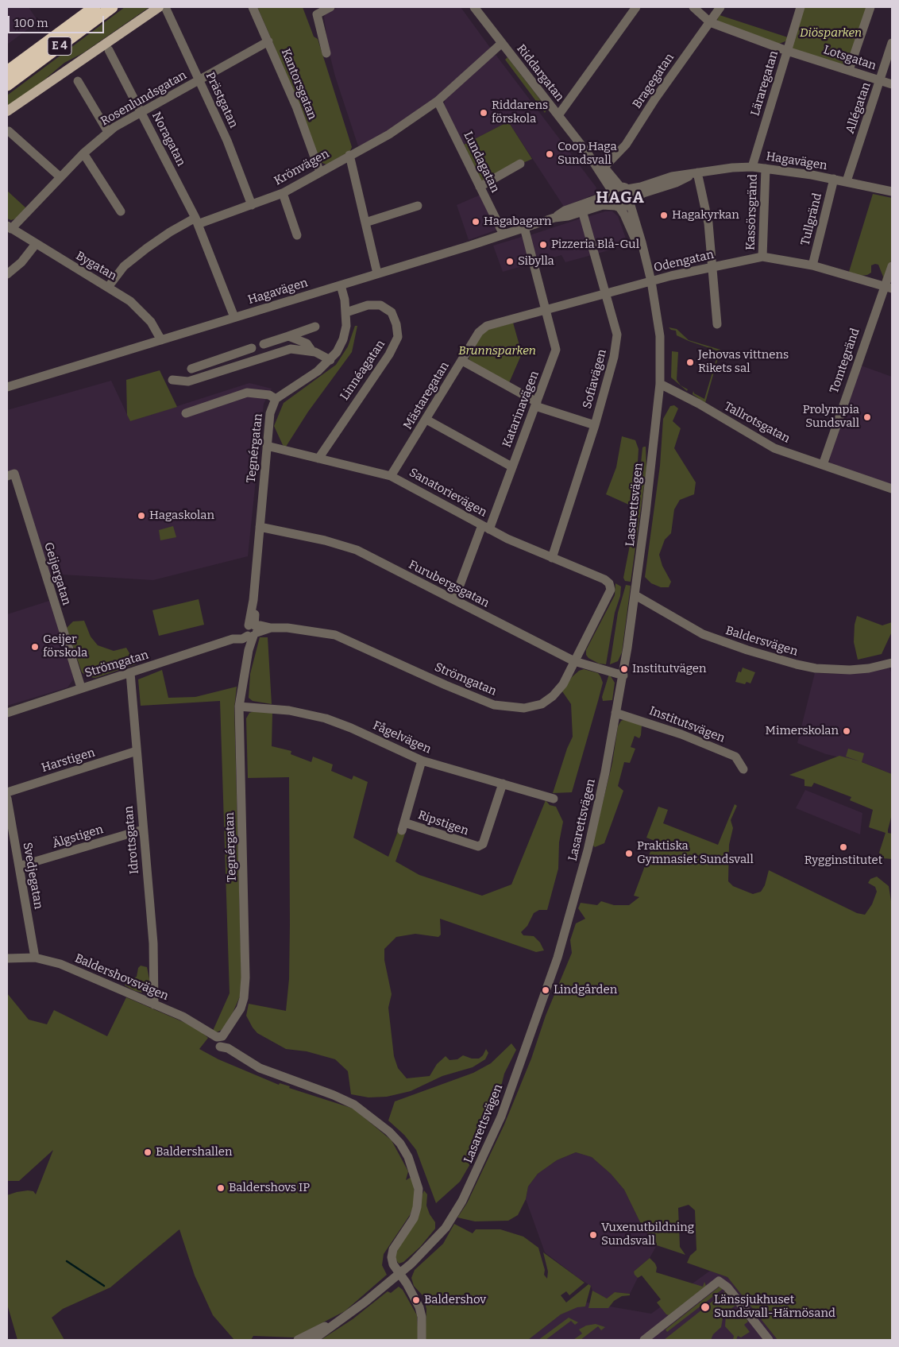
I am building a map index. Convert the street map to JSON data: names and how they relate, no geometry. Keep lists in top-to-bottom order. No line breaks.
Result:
{"streets":{"highway":["E 4"],"street":["Lotsgatan","Riddargatan","Bragegatan","Läraregatan","Kantorsgatan","Rosenlundsgatan","Prästgatan","Allégatan","Noragatan","Hagavägen","Lundagatan","Krönvägen","Kassörsgränd","Tullgränd","Odengatan","Bygatan","Tomtegränd","Linnéagatan","Sofiavägen","Mästaregatan","Katarinavägen","Tallrotsgatan","Tegnérgatan","Sanatorievägen","Lasarettsvägen","Geijergatan","Furubergsgatan","Baldersvägen","Strömgatan","Institutsvägen","Fågelvägen","Harstigen","Ripstigen","Älgstigen","Idrottsgatan","Svedjegatan","Baldershovsvägen"]},"crossings":[["Lotsgatan","Bragegatan"],["Lotsgatan","Läraregatan"],["Lotsgatan","Allégatan"],["Riddargatan","Bragegatan"],["Riddargatan","Hagavägen"],["Riddargatan","Krönvägen"],["Riddargatan","Lasarettsvägen"],["Läraregatan","Hagavägen"],["Kantorsgatan","Rosenlundsgatan"],["Kantorsgatan","Krönvägen"],["Rosenlundsgatan","Prästgatan"],["Rosenlundsgatan","Noragatan"],["Rosenlundsgatan","Bygatan"],["Prästgatan","Krönvägen"],["Allégatan","Hagavägen"],["Noragatan","Hagavägen"],["Noragatan","Krönvägen"],["Hagavägen","Lundagatan"],["Hagavägen","Kassörsgränd"],["Hagavägen","Tullgränd"],["Hagavägen","Bygatan"],["Hagavägen","Sofiavägen"],["Hagavägen","Katarinavägen"],["Hagavägen","Lasarettsvägen"],["Lundagatan","Krönvägen"],["Krönvägen","Bygatan"],["Kassörsgränd","Odengatan"],["Tullgränd","Odengatan"],["Odengatan","Tomtegränd"],["Odengatan","Sofiavägen"],["Odengatan","Mästaregatan"],["Odengatan","Katarinavägen"],["Odengatan","Lasarettsvägen"],["Tomtegränd","Tallrotsgatan"],["Linnéagatan","Sanatorievägen"],["Sofiavägen","Sanatorievägen"],["Mästaregatan","Sanatorievägen"],["Katarinavägen","Sanatorievägen"],["Katarinavägen","Furubergsgatan"],["Tallrotsgatan","Lasarettsvägen"],["Tegnérgatan","Sanatorievägen"],["Tegnérgatan","Furubergsgatan"],["Tegnérgatan","Strömgatan"],["Tegnérgatan","Fågelvägen"],["Tegnérgatan","Baldershovsvägen"],["Sanatorievägen","Strömgatan"],["Lasarettsvägen","Furubergsgatan"],["Lasarettsvägen","Baldersvägen"],["Lasarettsvägen","Institutsvägen"],["Geijergatan","Strömgatan"],["Furubergsgatan","Strömgatan"],["Strömgatan","Idrottsgatan"],["Fågelvägen","Ripstigen"],["Harstigen","Idrottsgatan"],["Älgstigen","Idrottsgatan"],["Älgstigen","Svedjegatan"],["Idrottsgatan","Baldershovsvägen"],["Svedjegatan","Baldershovsvägen"]],"districts":["HAGA"],"parks":["Diösparken","Brunnsparken"],"places":["Riddarens förskola","Coop Haga Sundsvall","Hagakyrkan","Hagabagarn","Pizzeria Blå-Gul","Sibylla","Jehovas vittnens Rikets sal","Prolympia Sundsvall","Hagaskolan","Geijer förskola","Institutvägen","Mimerskolan","Rygginstitutet","Praktiska Gymnasiet Sundsvall","Lindgården","Baldershallen","Baldershovs IP","Vuxenutbildning Sundsvall","Baldershov","Länssjukhuset Sundsvall-Härnösand"],"scale_bar":"100 m"}
